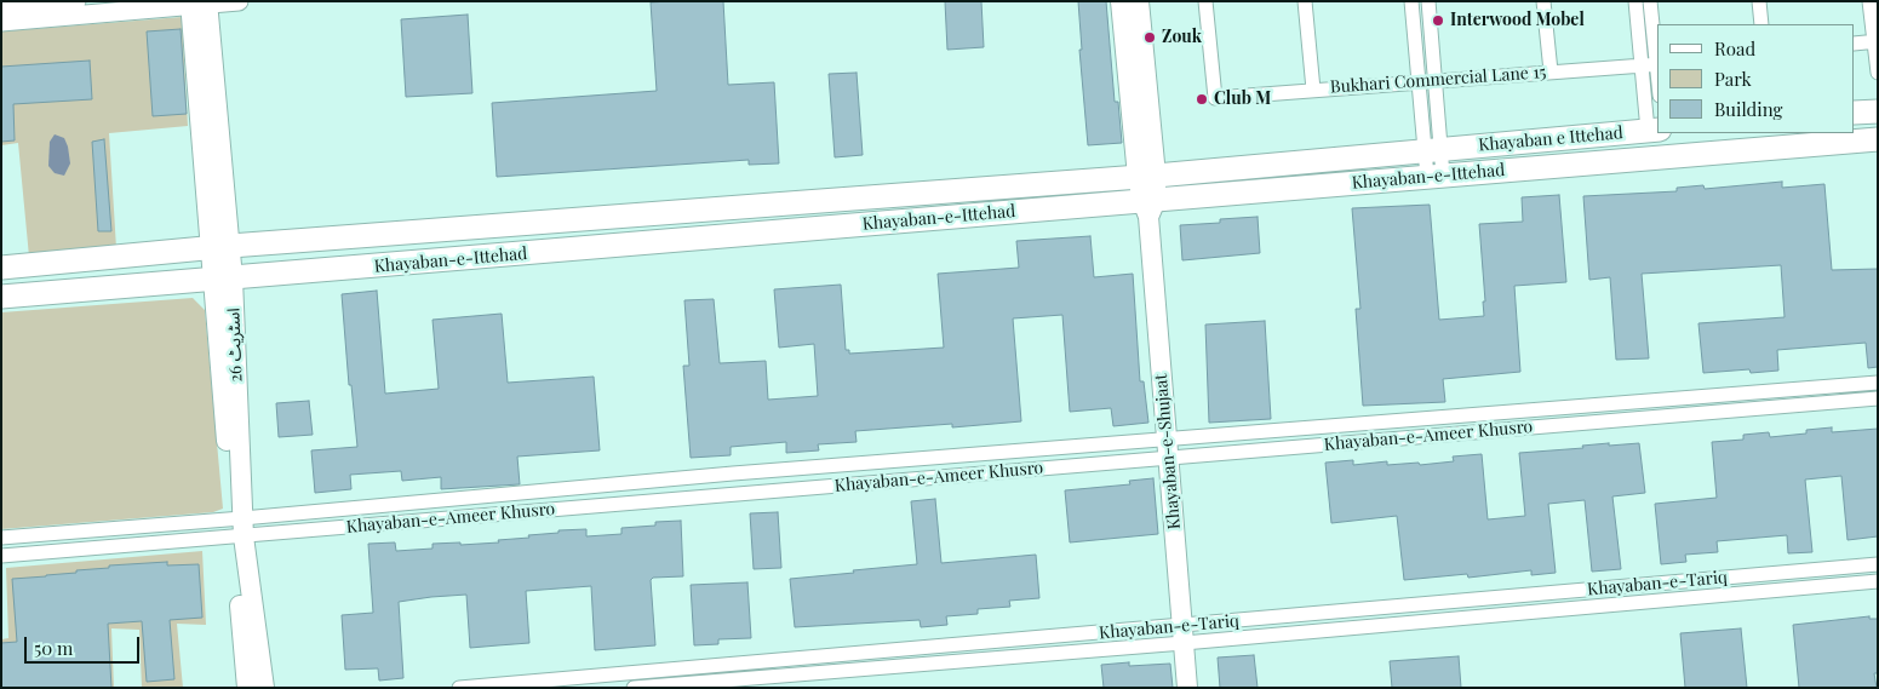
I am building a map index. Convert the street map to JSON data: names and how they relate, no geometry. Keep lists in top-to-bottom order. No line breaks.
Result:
{"streets":{"main road":["Khayaban e Ittehad","Khayaban-e-Ittehad","اسٹریٹ 26","Khayaban-e-Shujaat"],"street":["Bukhari Commercial Lane 15","Khayaban-e-Ameer Khusro","Khayaban-e-Tariq"]},"crossings":[["Khayaban e Ittehad","Khayaban-e-Ittehad"],["Khayaban-e-Ittehad","اسٹریٹ 26"],["Khayaban-e-Ittehad","Khayaban-e-Shujaat"],["اسٹریٹ 26","Khayaban-e-Ameer Khusro"],["Khayaban-e-Ameer Khusro","Khayaban-e-Shujaat"],["Khayaban-e-Shujaat","Khayaban-e-Tariq"]],"places":["Interwood Mobel","Zouk","Club M"],"legend":["Road","Park","Building"],"scale_bar":"50 m"}
